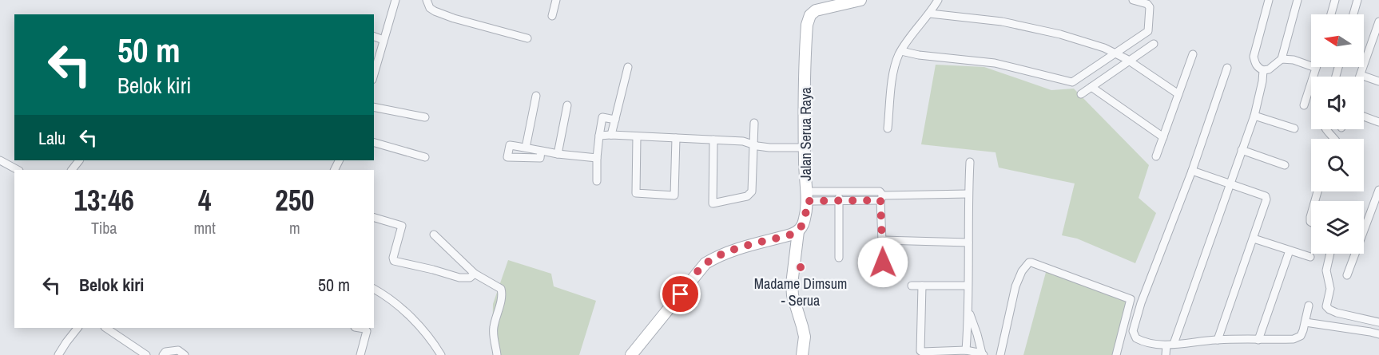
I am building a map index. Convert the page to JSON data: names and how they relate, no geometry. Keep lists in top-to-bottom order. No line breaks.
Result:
{"streets":{"main road":["Jalan Serua Raya"]},"places":["Madame Dimsum - Serua"],"north":"left","page":{"turn":["50 m","Belok kiri"],"then":"Lalu","eta":["13:46","Tiba","4","mnt","250","m"],"list":[{"name":"Belok kiri","value":"50 m"}]}}
